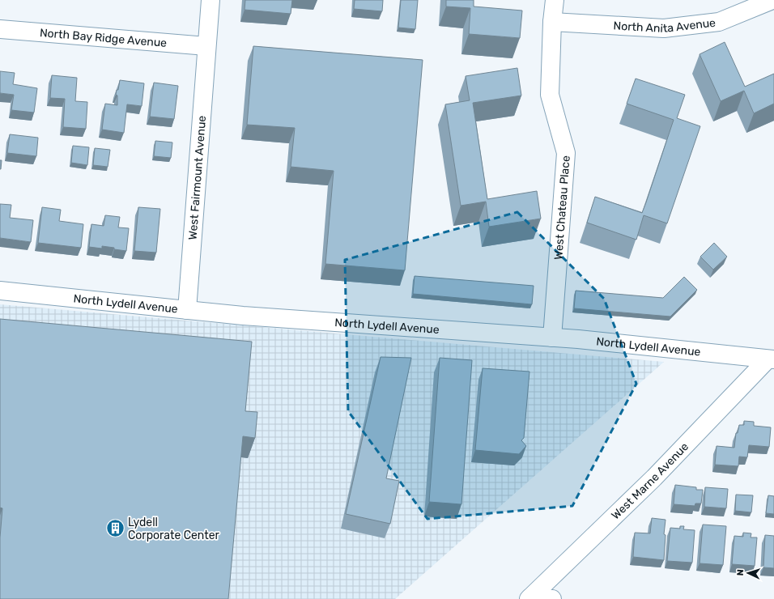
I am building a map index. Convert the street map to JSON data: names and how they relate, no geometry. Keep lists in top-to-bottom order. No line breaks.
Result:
{"streets":{"street":["North Anita Avenue","North Bay Ridge Avenue","West Fairmount Avenue","West Chateau Place","North Lydell Avenue","West Marne Avenue"]},"crossings":[["North Anita Avenue","West Chateau Place"],["North Bay Ridge Avenue","West Fairmount Avenue"],["West Fairmount Avenue","North Lydell Avenue"],["West Chateau Place","North Lydell Avenue"],["North Lydell Avenue","West Marne Avenue"]],"places":{"building":["Lydell Corporate Center"]},"north":"left"}
